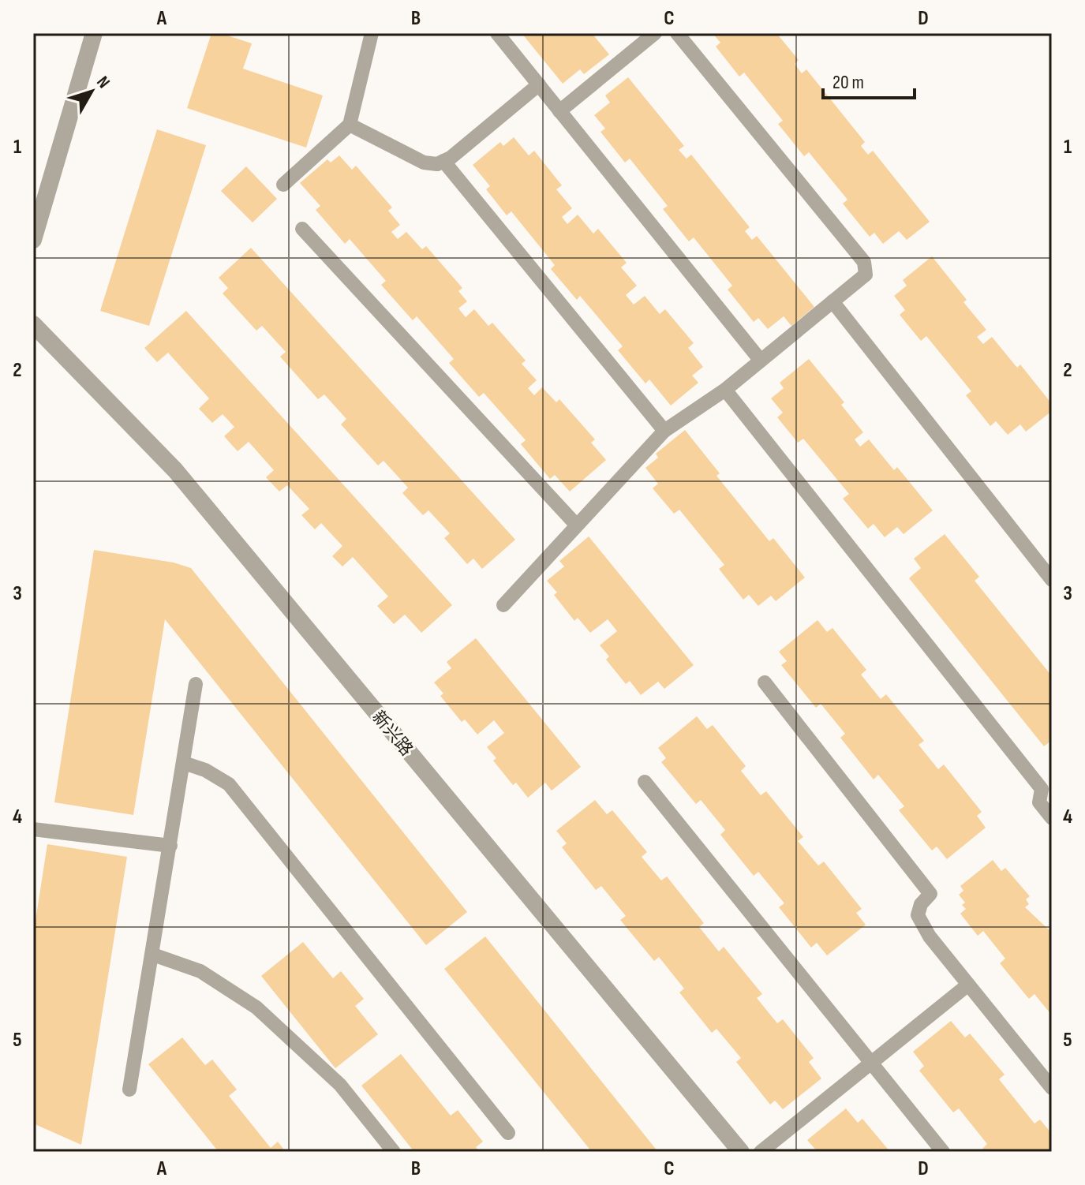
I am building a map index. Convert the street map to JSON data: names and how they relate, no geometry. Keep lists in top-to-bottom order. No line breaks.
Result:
{"streets":{"street":["新兴路"]},"scale_bar":"20 m","north":"top right","grid":{"columns":["A","B","C","D"],"rows":["1","2","3","4","5"]}}
